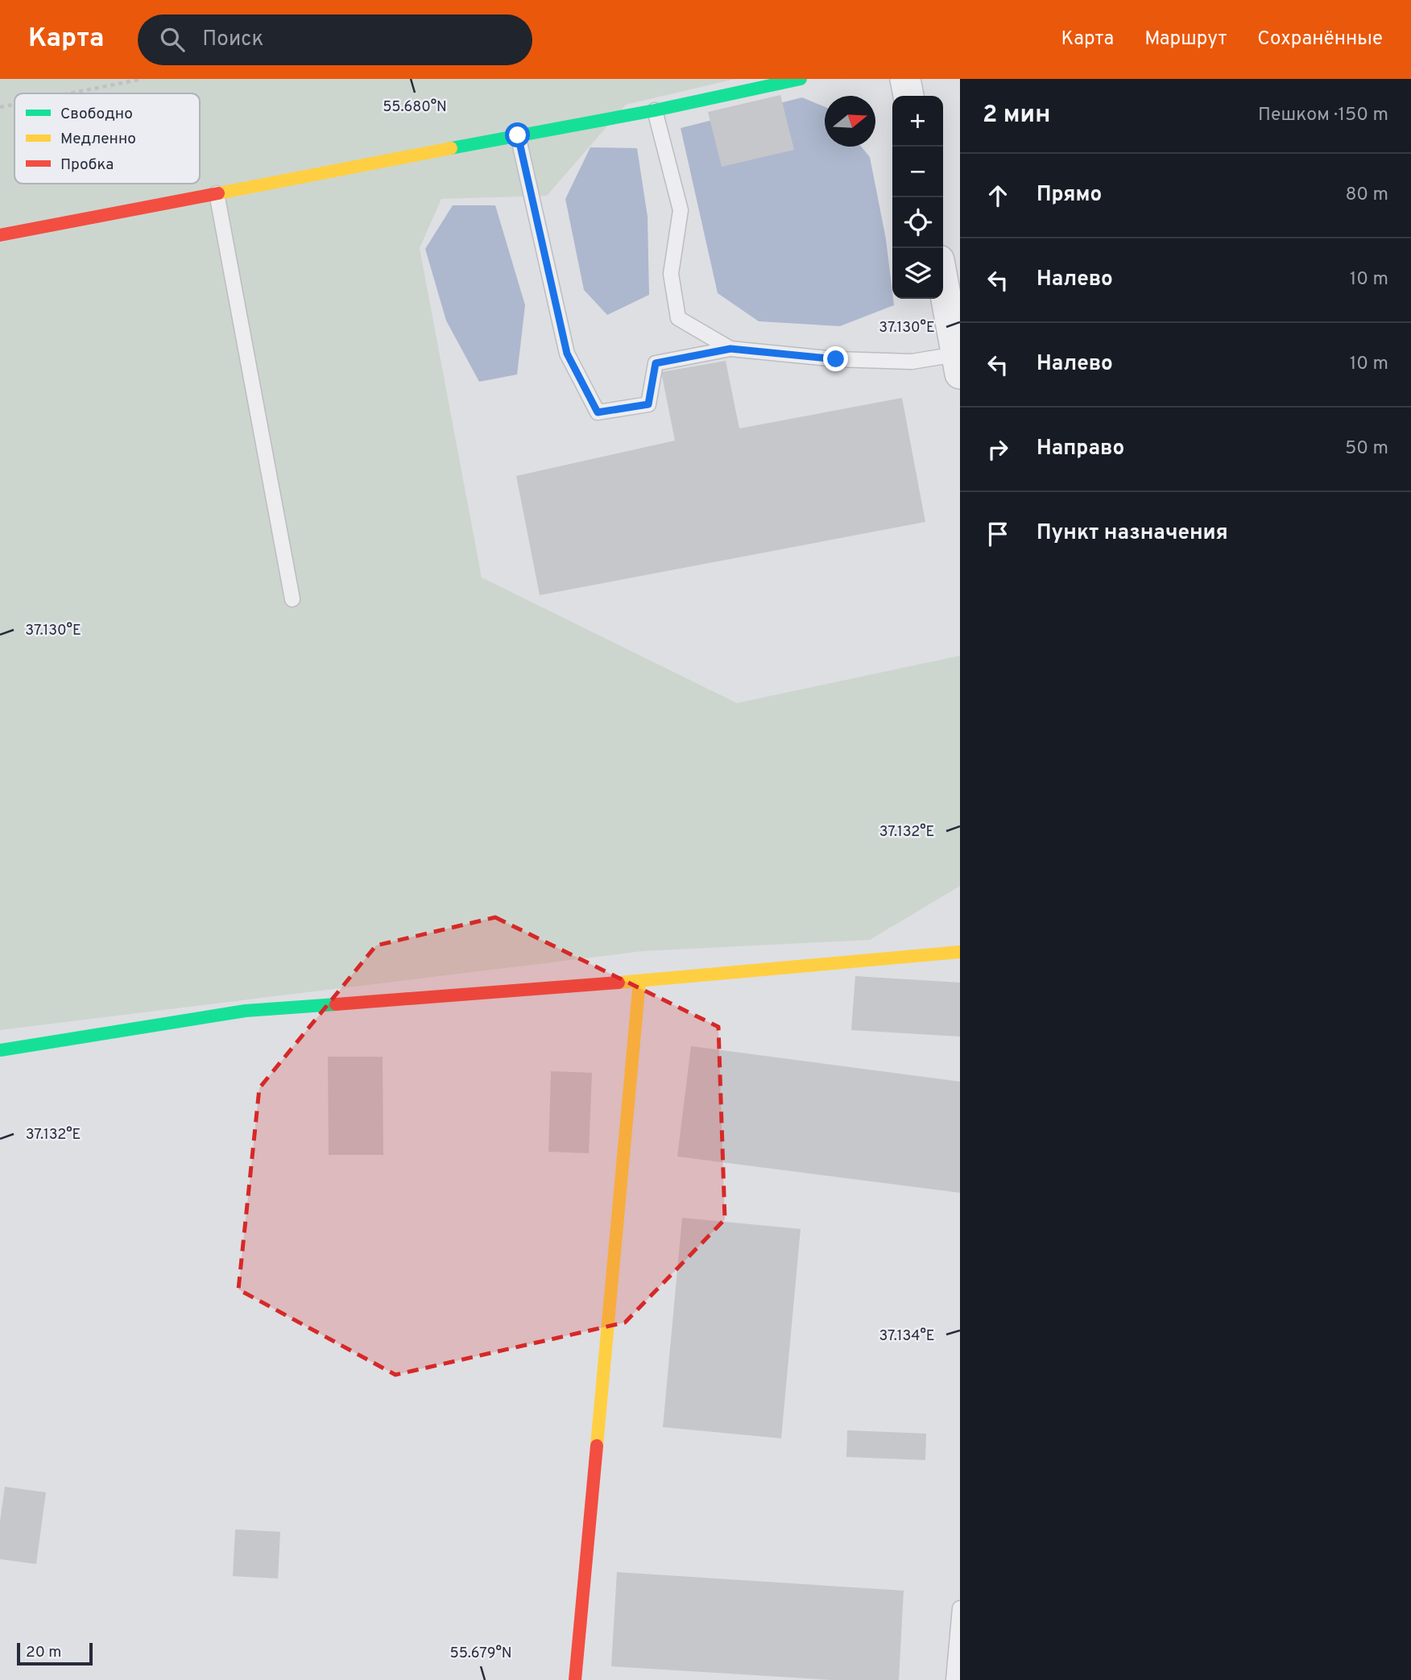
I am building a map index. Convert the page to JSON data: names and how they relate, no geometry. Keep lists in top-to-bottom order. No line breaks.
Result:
{"legend":["Свободно","Медленно","Пробка"],"scale_bar":"20 m","north":"right","page":{"header":"Карта","search":"Поиск","nav":["Карта","Маршрут","Сохранённые"],"heading":["2 мин","Пешком · 150 m"],"map_buttons":["+","−"],"list":[["Прямо","80 m"],["Налево","10 m"],["Налево","10 m"],["Направо","50 m"],"Пункт назначения"],"scale":"20 m"},"coordinates":["55.680°N","37.130°E","37.132°E","37.134°E","55.679°N"]}
